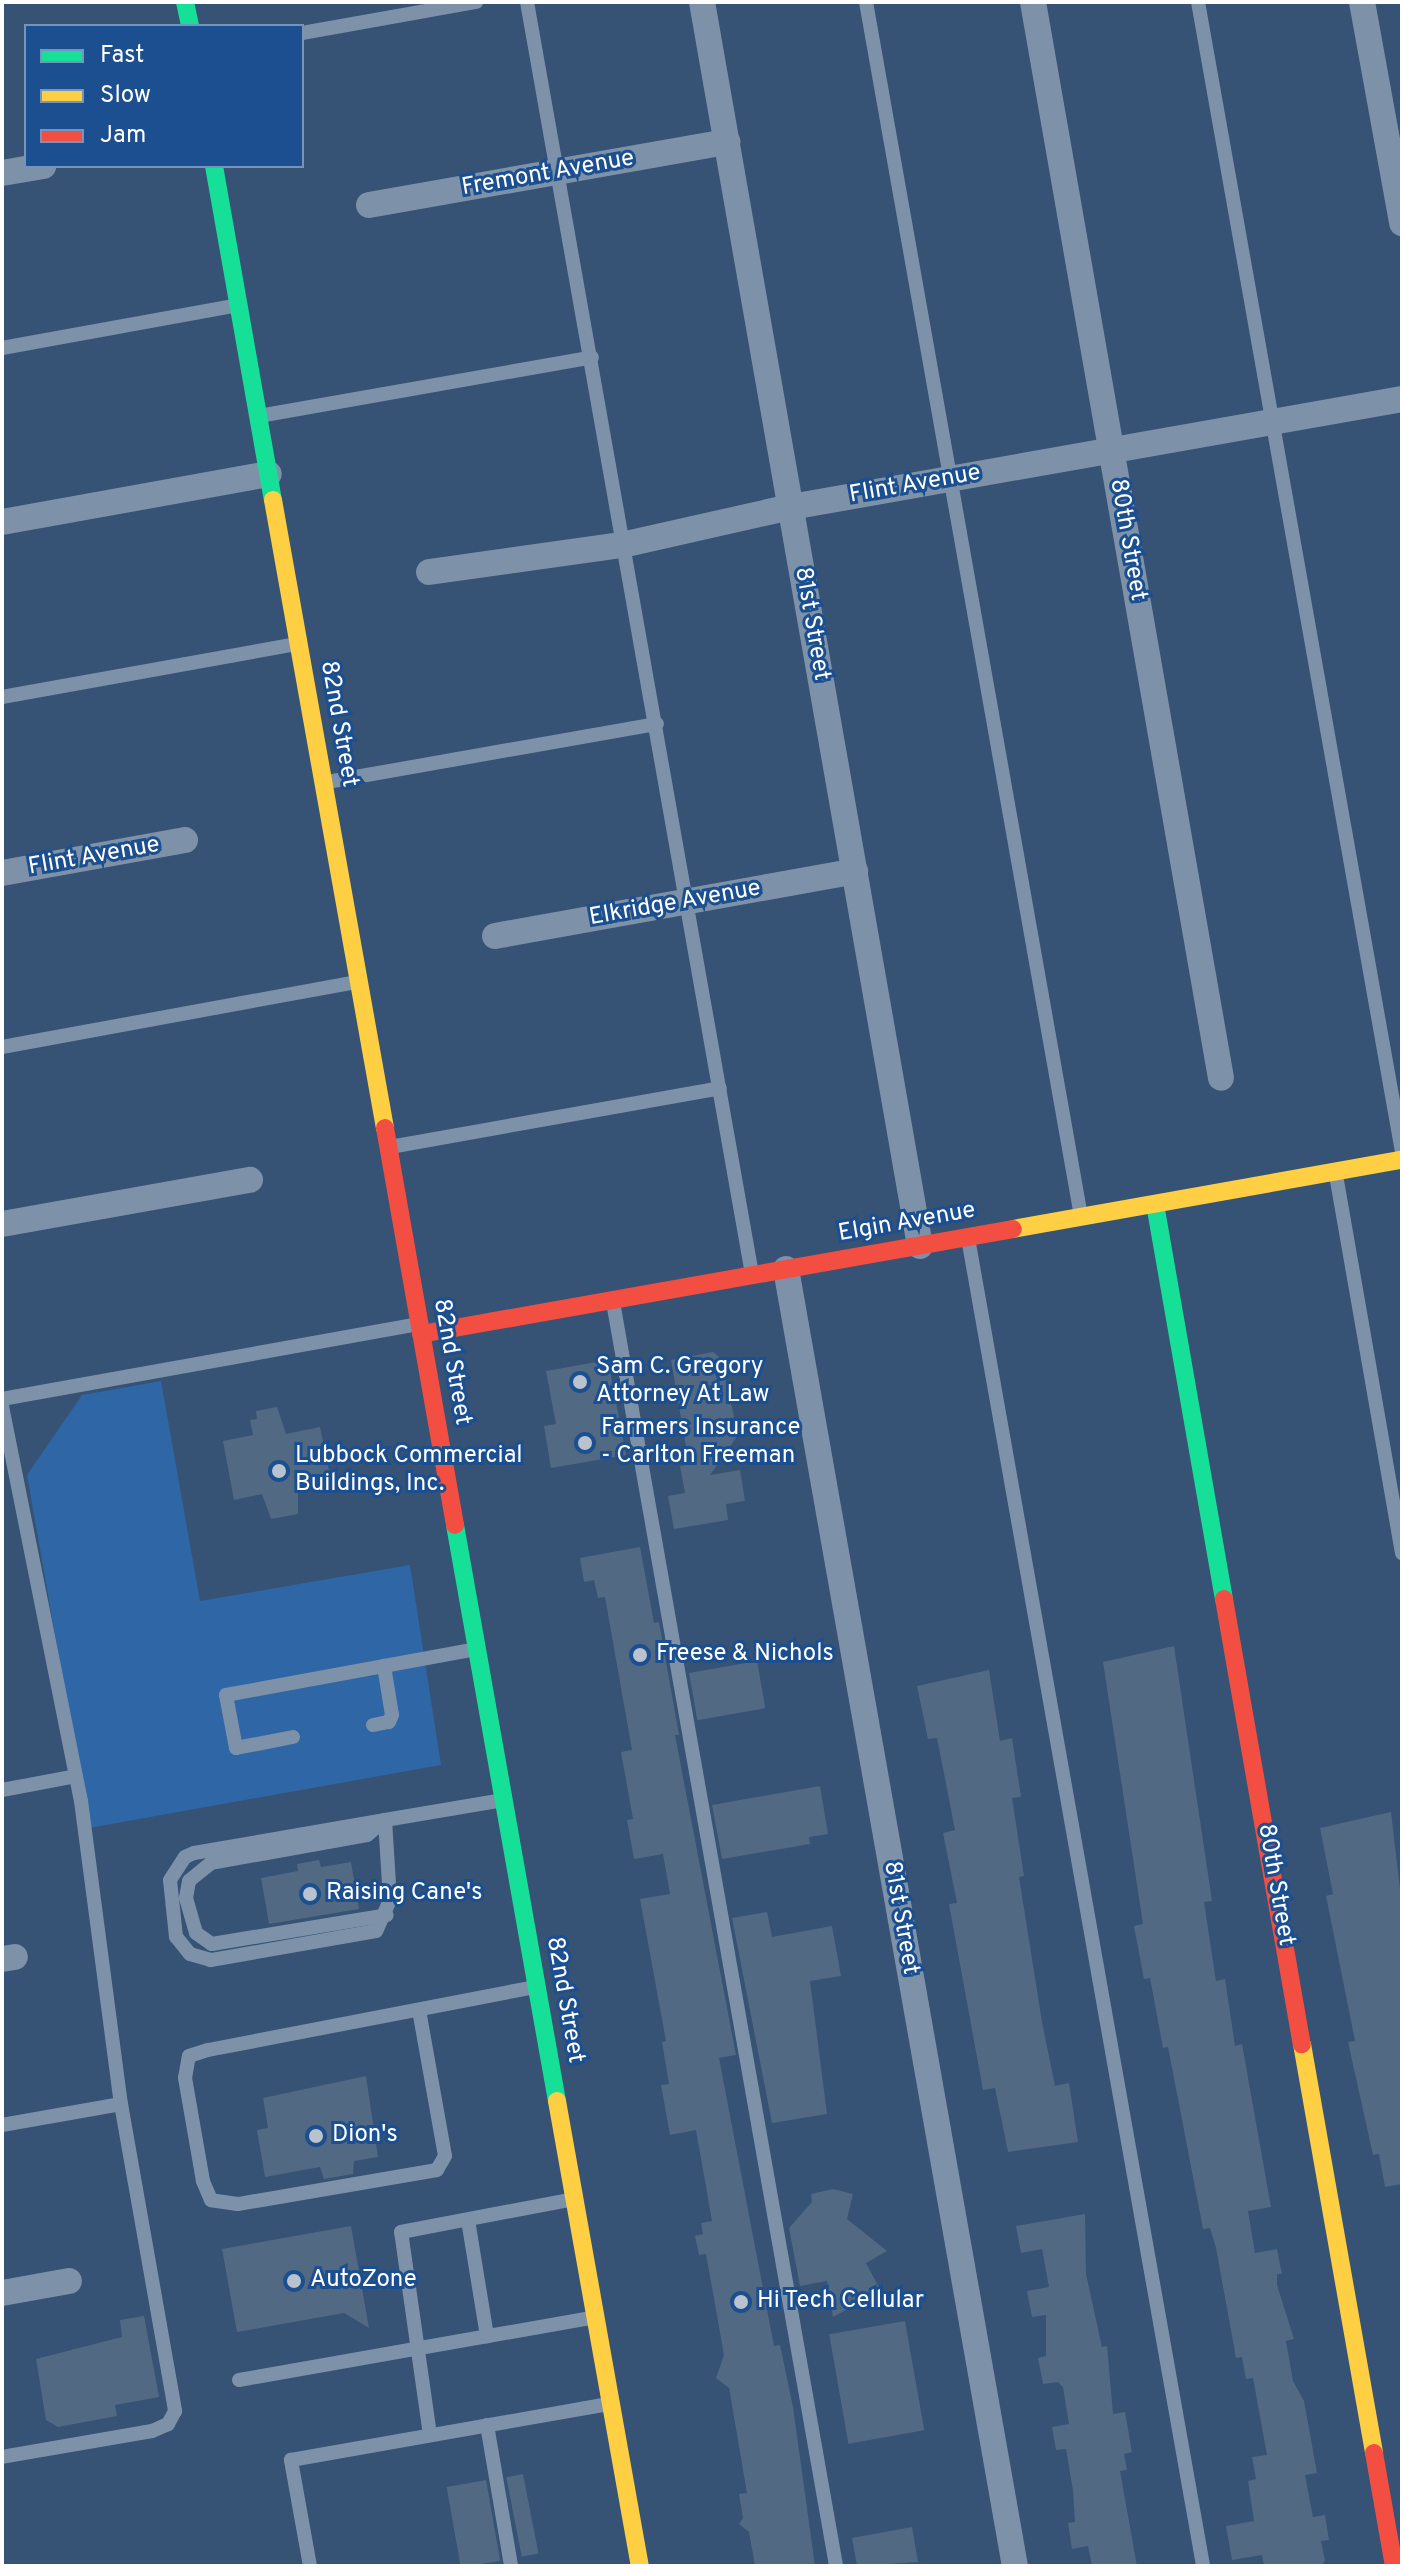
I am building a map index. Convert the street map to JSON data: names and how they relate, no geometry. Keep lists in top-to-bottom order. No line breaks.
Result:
{"streets":{"main road":["80th Street","82nd Street","Elgin Avenue"],"street":["Fremont Avenue","Flint Avenue","81st Street","Elkridge Avenue"]},"crossings":[["Fremont Avenue","81st Street"],["Flint Avenue","80th Street"],["Flint Avenue","81st Street"],["80th Street","Elgin Avenue"],["81st Street","Elkridge Avenue"],["81st Street","Elgin Avenue"],["82nd Street","Elgin Avenue"]],"places":["Sam C. Gregory Attorney At Law","Farmers Insurance - Carlton Freeman","Lubbock Commercial Buildings, Inc.","Freese & Nichols","Raising Cane's","Dion's","AutoZone","Hi Tech Cellular"],"legend":["Fast","Slow","Jam"]}
